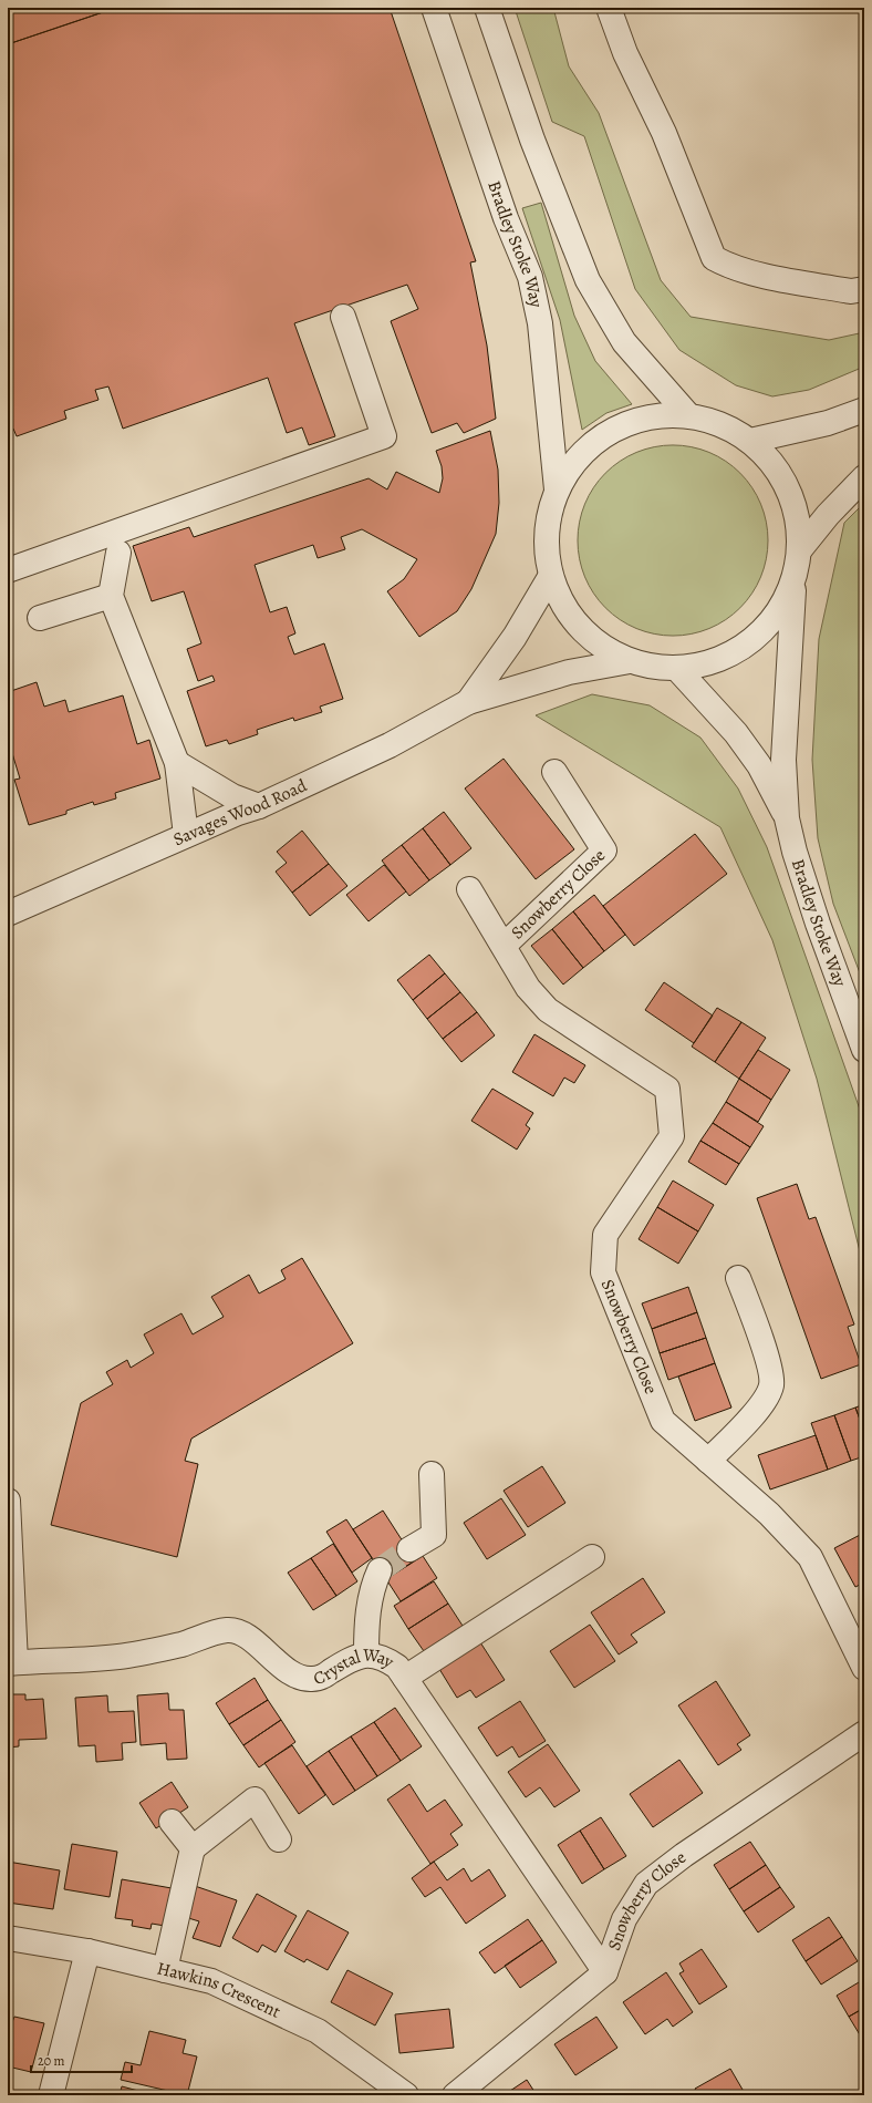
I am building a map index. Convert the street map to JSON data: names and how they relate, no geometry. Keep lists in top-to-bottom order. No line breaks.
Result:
{"streets":{"street":["Bradley Stoke Way","Savages Wood Road","Snowberry Close","Crystal Way","Hawkins Crescent"]},"crossings":[["Snowberry Close","Crystal Way"]],"scale_bar":"20 m"}
